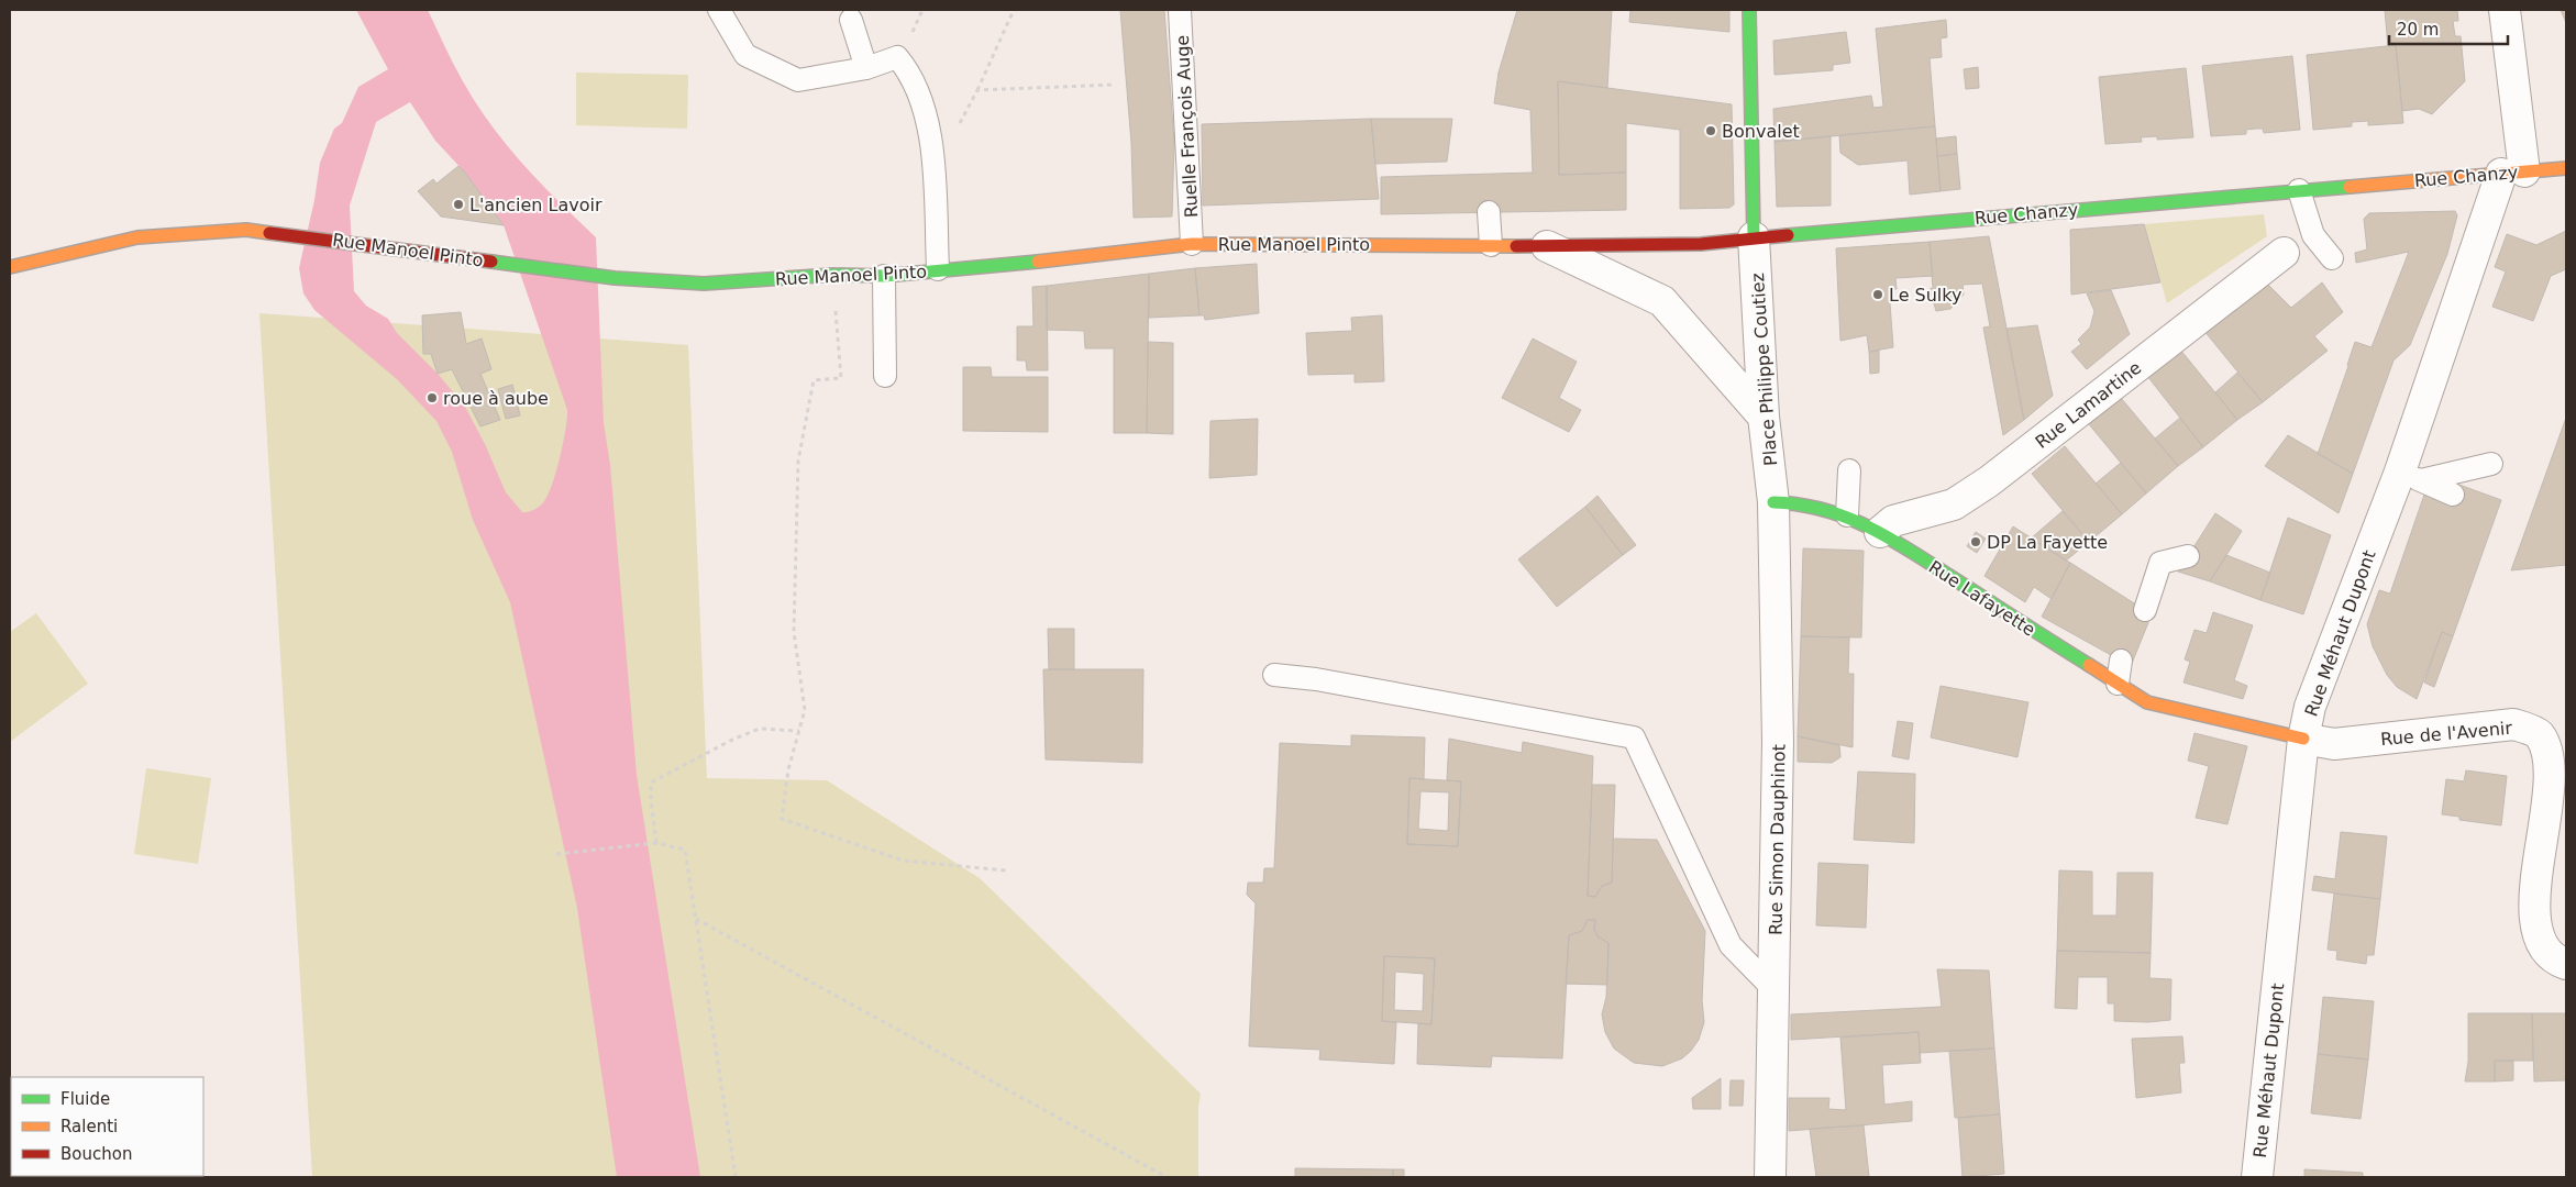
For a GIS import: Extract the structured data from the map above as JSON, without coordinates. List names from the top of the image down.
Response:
{
  "streets": {
    "main road": ["Rue Chanzy", "Rue Manoel Pinto", "Rue Lafayette"],
    "street": [
      "Place Philippe Coutiez",
      "Rue Lamartine",
      "Rue Méhaut Dupont",
      "Rue de l'Avenir",
      "Rue Simon Dauphinot"
    ],
    "lane": ["Ruelle François Auge"]
  },
  "crossings": [
    ["Ruelle François Auge", "Rue Manoel Pinto"],
    ["Rue Chanzy", "Rue Manoel Pinto"],
    ["Rue Chanzy", "Place Philippe Coutiez"],
    ["Rue Chanzy", "Rue Méhaut Dupont"],
    ["Rue Manoel Pinto", "Place Philippe Coutiez"],
    ["Place Philippe Coutiez", "Rue Lafayette"],
    ["Place Philippe Coutiez", "Rue Simon Dauphinot"],
    ["Rue Lamartine", "Rue Lafayette"],
    ["Rue Lafayette", "Rue Méhaut Dupont"],
    ["Rue Lafayette", "Rue de l'Avenir"],
    ["Rue Lafayette", "Rue Simon Dauphinot"],
    ["Rue Méhaut Dupont", "Rue de l'Avenir"]
  ],
  "places": [
    "Bonvalet",
    "L'ancien Lavoir",
    "Le Sulky",
    "roue à aube",
    "DP La Fayette"
  ],
  "legend": ["Fluide", "Ralenti", "Bouchon"],
  "scale_bar": "20 m"
}
